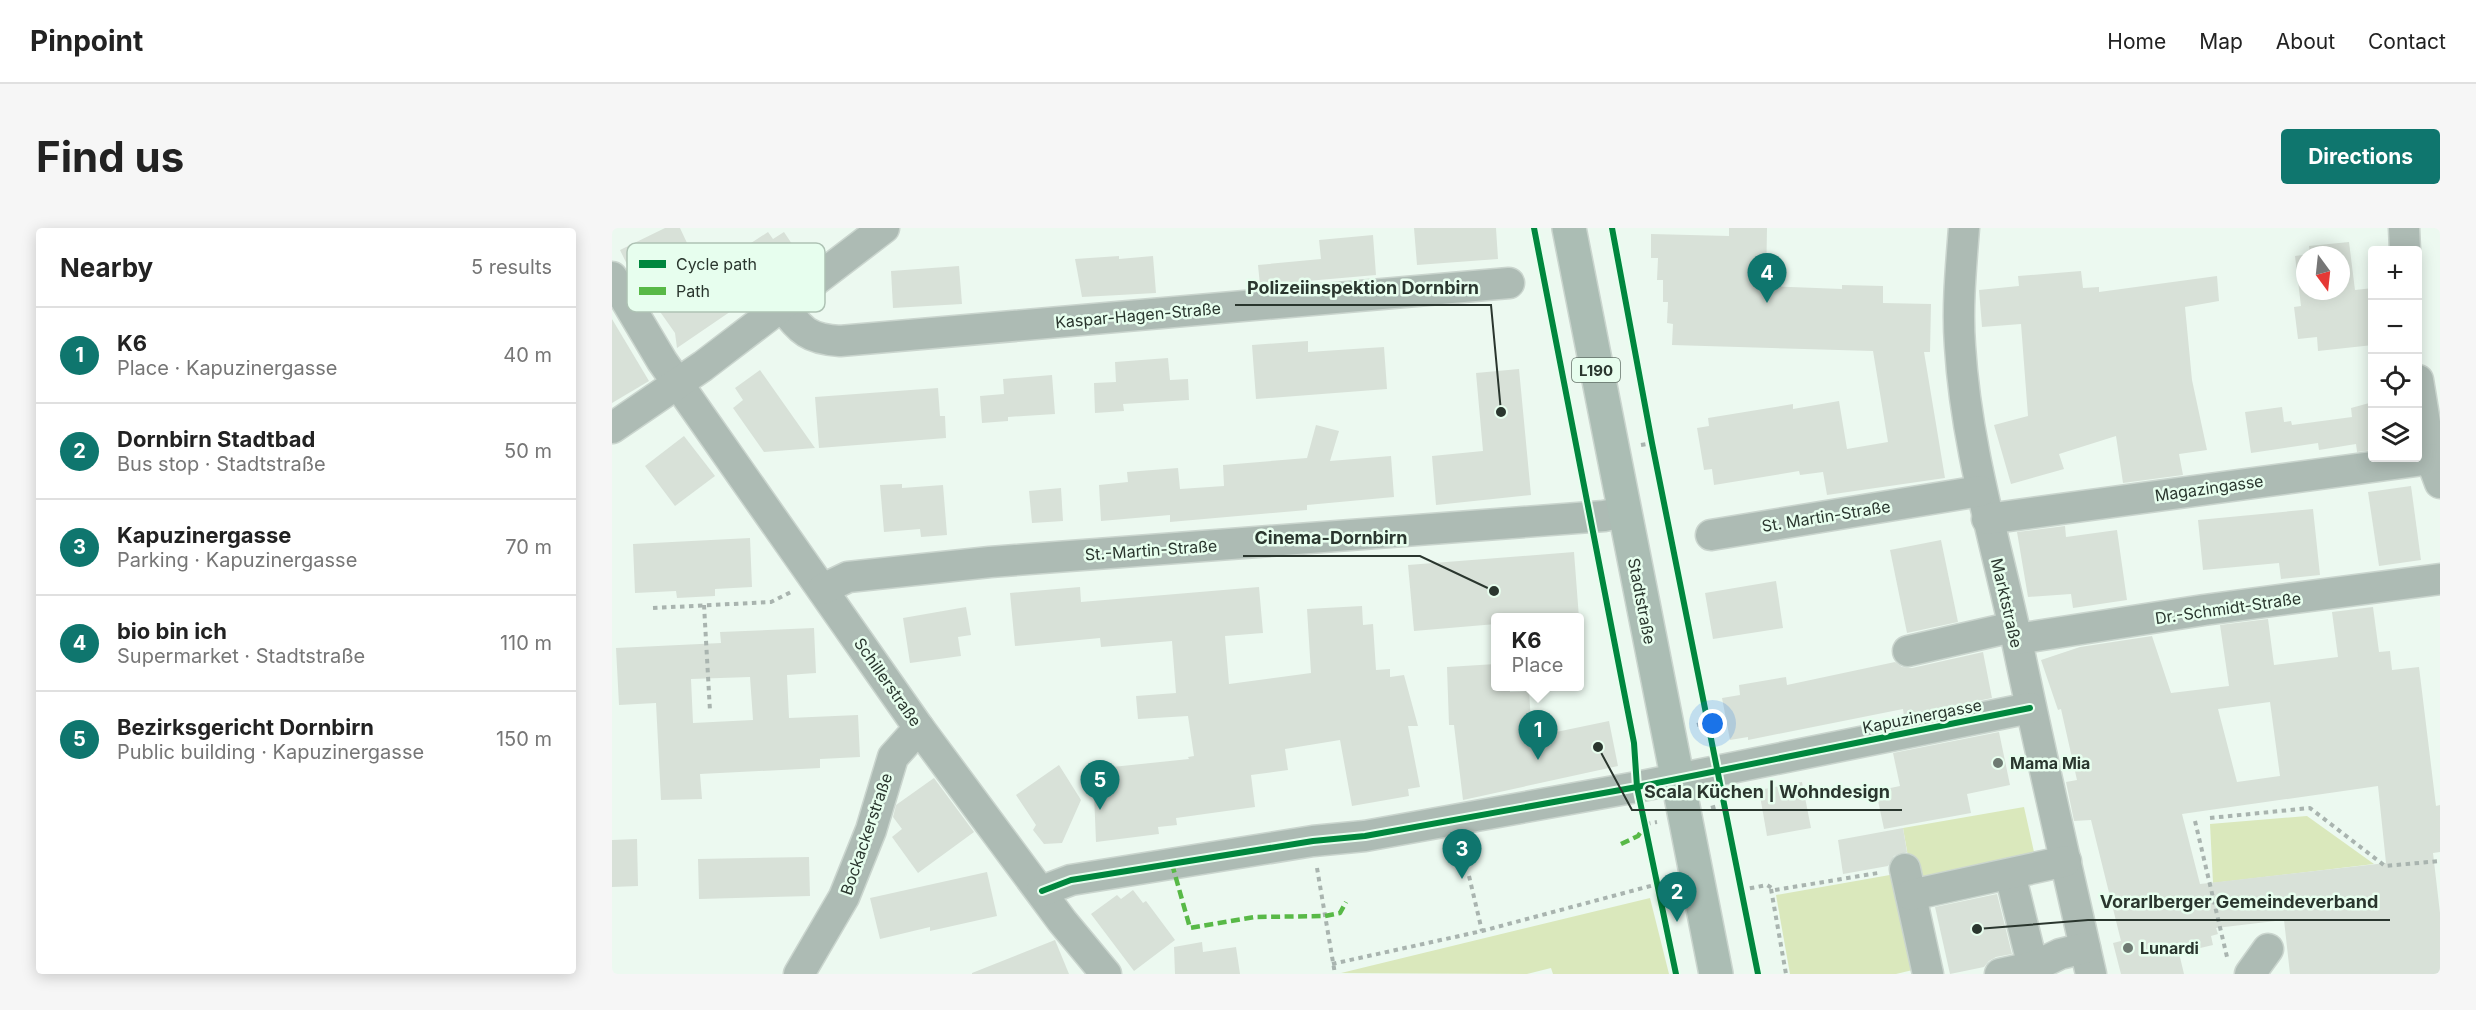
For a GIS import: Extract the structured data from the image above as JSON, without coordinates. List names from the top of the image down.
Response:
{
  "streets": {
    "main road": ["L190", "Stadtstraße"],
    "street": [
      "Kaspar-Hagen-Straße",
      "Magazingasse",
      "St. Martin-Straße",
      "St.-Martin-Straße",
      "Marktstraße",
      "Dr.-Schmidt-Straße",
      "Schillerstraße",
      "Kapuzinergasse",
      "Bockackerstraße"
    ]
  },
  "crossings": [
    ["Magazingasse", "St. Martin-Straße"],
    ["Magazingasse", "Marktstraße"],
    ["St. Martin-Straße", "Marktstraße"],
    ["St.-Martin-Straße", "Stadtstraße"],
    ["St.-Martin-Straße", "Schillerstraße"],
    ["Stadtstraße", "Kapuzinergasse"],
    ["Marktstraße", "Dr.-Schmidt-Straße"],
    ["Marktstraße", "Kapuzinergasse"],
    ["Schillerstraße", "Kapuzinergasse"],
    ["Schillerstraße", "Bockackerstraße"]
  ],
  "places": [
    "Polizeiinspektion Dornbirn",
    "Cinema-Dornbirn",
    "Scala Küchen | Wohndesign",
    "Mama Mia",
    "Vorarlberger Gemeindeverband",
    "Lunardi"
  ],
  "legend": ["Cycle path", "Path"],
  "north": "bottom",
  "page": {
    "header": "Pinpoint",
    "nav": [
      "Home",
      "Map",
      "About",
      "Contact"
    ],
    "buttons": "Directions",
    "title": "Find us",
    "heading": ["Nearby", "5 results"],
    "map_buttons": ["+", "−"],
    "pins": [
      "4",
      "1",
      "5",
      "3",
      "2"
    ],
    "list": [
      {
        "mark": "1",
        "name": "K6",
        "note": "Place · Kapuzinergasse",
        "value": "40 m"
      },
      {
        "mark": "2",
        "name": "Dornbirn Stadtbad",
        "note": "Bus stop · Stadtstraße",
        "value": "50 m"
      },
      {
        "mark": "3",
        "name": "Kapuzinergasse",
        "note": "Parking · Kapuzinergasse",
        "value": "70 m"
      },
      {
        "mark": "4",
        "name": "bio bin ich",
        "note": "Supermarket · Stadtstraße",
        "value": "110 m"
      },
      {
        "mark": "5",
        "name": "Bezirksgericht Dornbirn",
        "note": "Public building · Kapuzinergasse",
        "value": "150 m"
      }
    ],
    "popup": ["K6", "Place"]
  }
}
